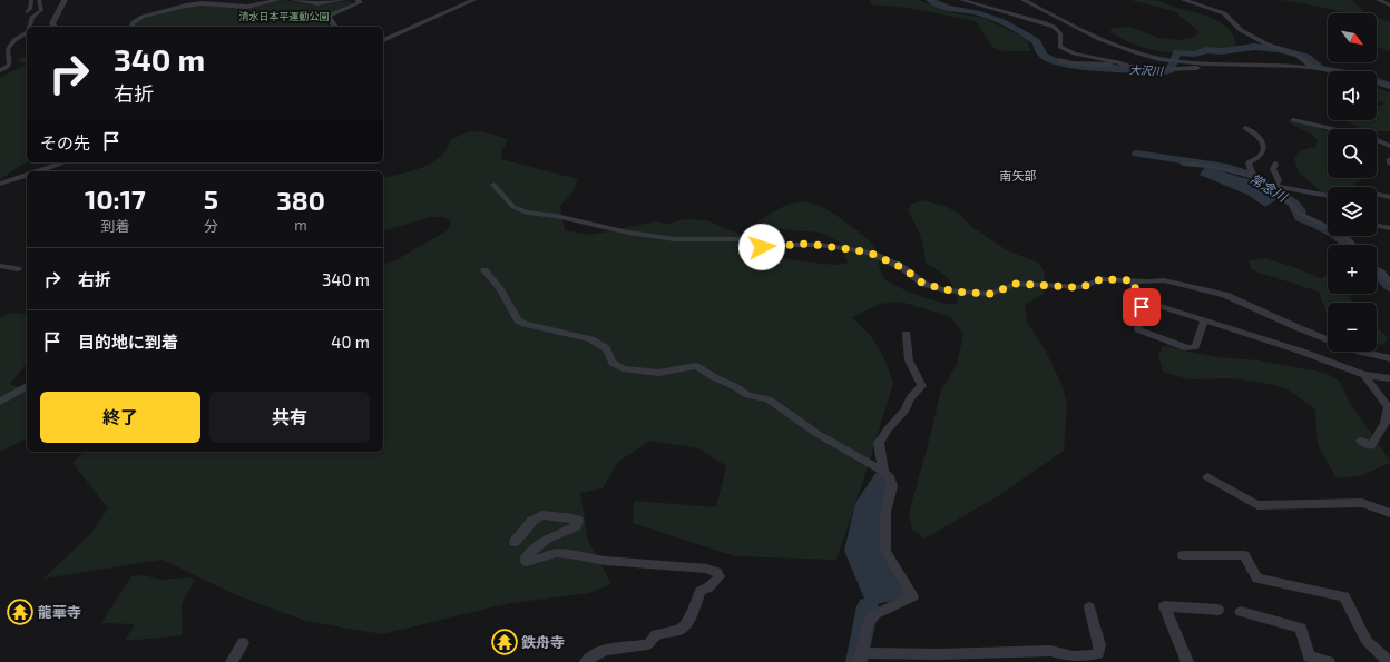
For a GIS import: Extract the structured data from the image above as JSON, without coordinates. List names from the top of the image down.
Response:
{
  "districts": ["南矢部"],
  "water": ["大沢川", "常念川"],
  "parks": ["清水日本平運動公園"],
  "places": {
    "temple": ["龍華寺", "鉄舟寺"]
  },
  "north": "bottom right",
  "page": {
    "map_buttons": ["+", "−"],
    "turn": ["340 m", "右折"],
    "then": "その先",
    "eta": [
      "10:17",
      "到着",
      "5",
      "分",
      "380",
      "m"
    ],
    "list": [
      {
        "name": "右折",
        "value": "340 m"
      },
      {
        "name": "目的地に到着",
        "value": "40 m"
      }
    ],
    "buttons": ["終了", "共有"]
  }
}
